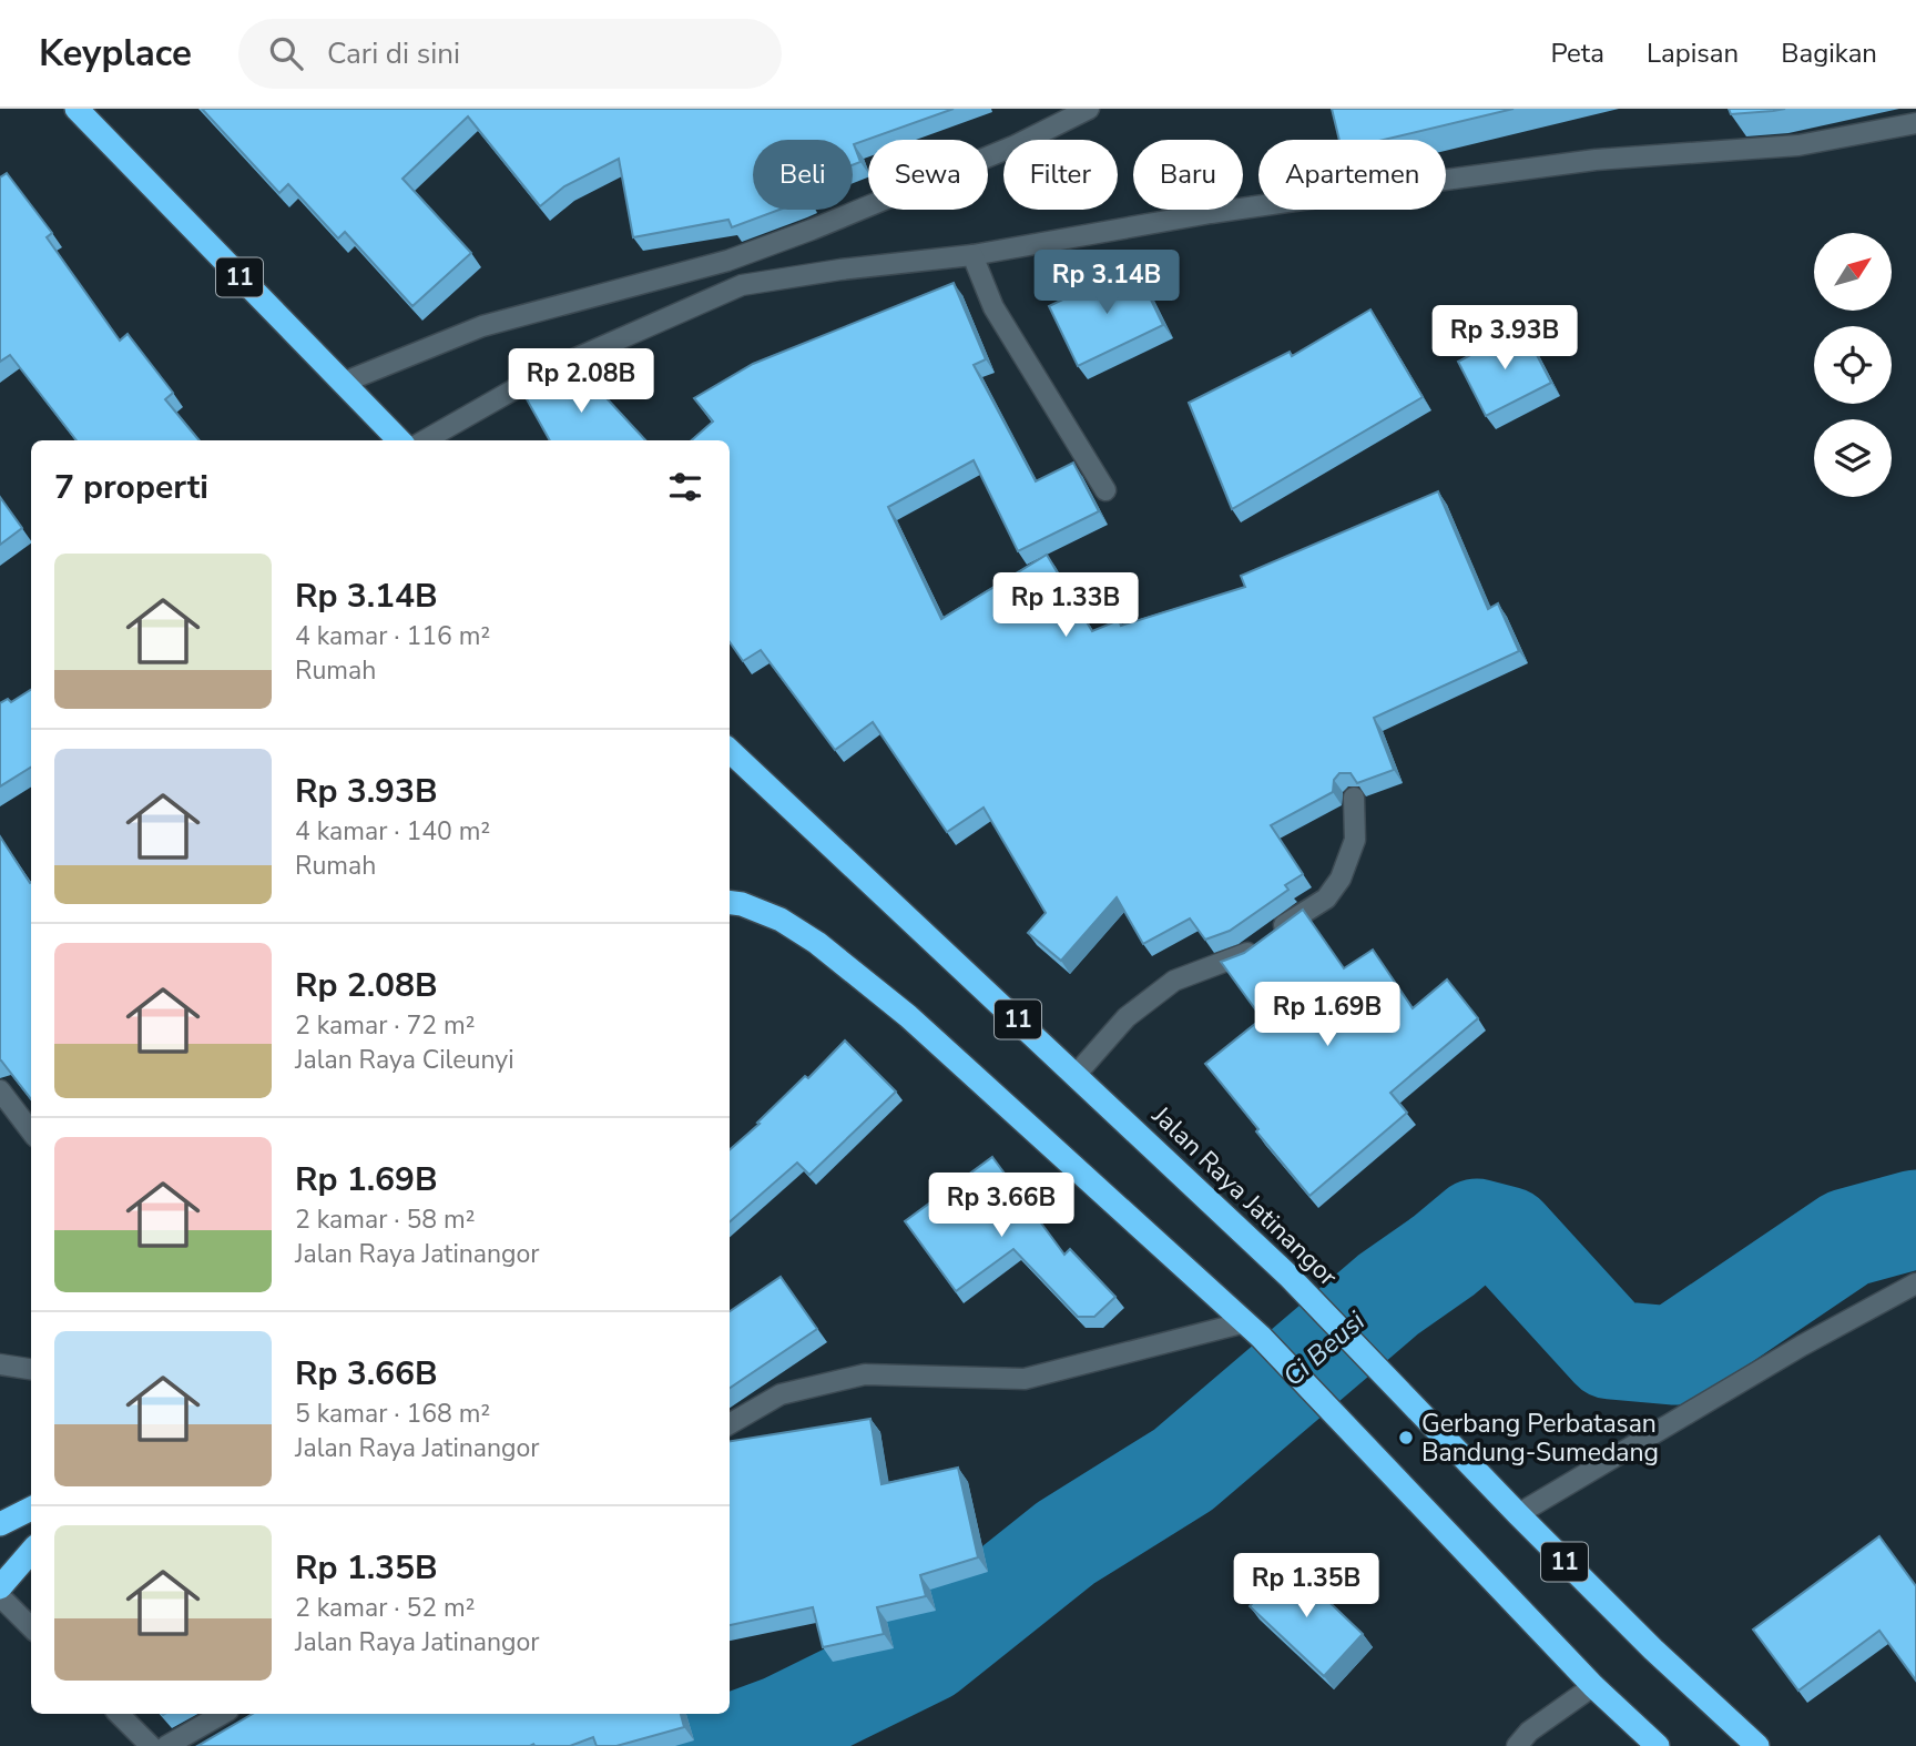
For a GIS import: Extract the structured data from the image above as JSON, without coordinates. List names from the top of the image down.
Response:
{
  "streets": {
    "highway": ["11", "Jalan Raya Jatinangor"]
  },
  "water": ["Ci Beusi"],
  "places": ["Gerbang Perbatasan Bandung-Sumedang"],
  "north": "top right",
  "page": {
    "header": "Keyplace",
    "search": "Cari di sini",
    "nav": ["Peta", "Lapisan", "Bagikan"],
    "chip": [
      "Beli",
      "Sewa",
      "Filter",
      "Baru",
      "Apartemen"
    ],
    "price": [
      "Rp 3.14B",
      "Rp 3.93B",
      "Rp 2.08B",
      "Rp 1.33B",
      "Rp 1.69B",
      "Rp 3.66B",
      "Rp 1.35B"
    ],
    "heading": "7 properti",
    "list": [
      {
        "name": "Rp 3.14B",
        "note": "4 kamar · 116 m² · Rumah"
      },
      {
        "name": "Rp 3.93B",
        "note": "4 kamar · 140 m² · Rumah"
      },
      {
        "name": "Rp 2.08B",
        "note": "2 kamar · 72 m² · Jalan Raya Cileunyi"
      },
      {
        "name": "Rp 1.69B",
        "note": "2 kamar · 58 m² · Jalan Raya Jatinangor"
      },
      {
        "name": "Rp 3.66B",
        "note": "5 kamar · 168 m² · Jalan Raya Jatinangor"
      },
      {
        "name": "Rp 1.35B",
        "note": "2 kamar · 52 m² · Jalan Raya Jatinangor"
      }
    ]
  }
}
